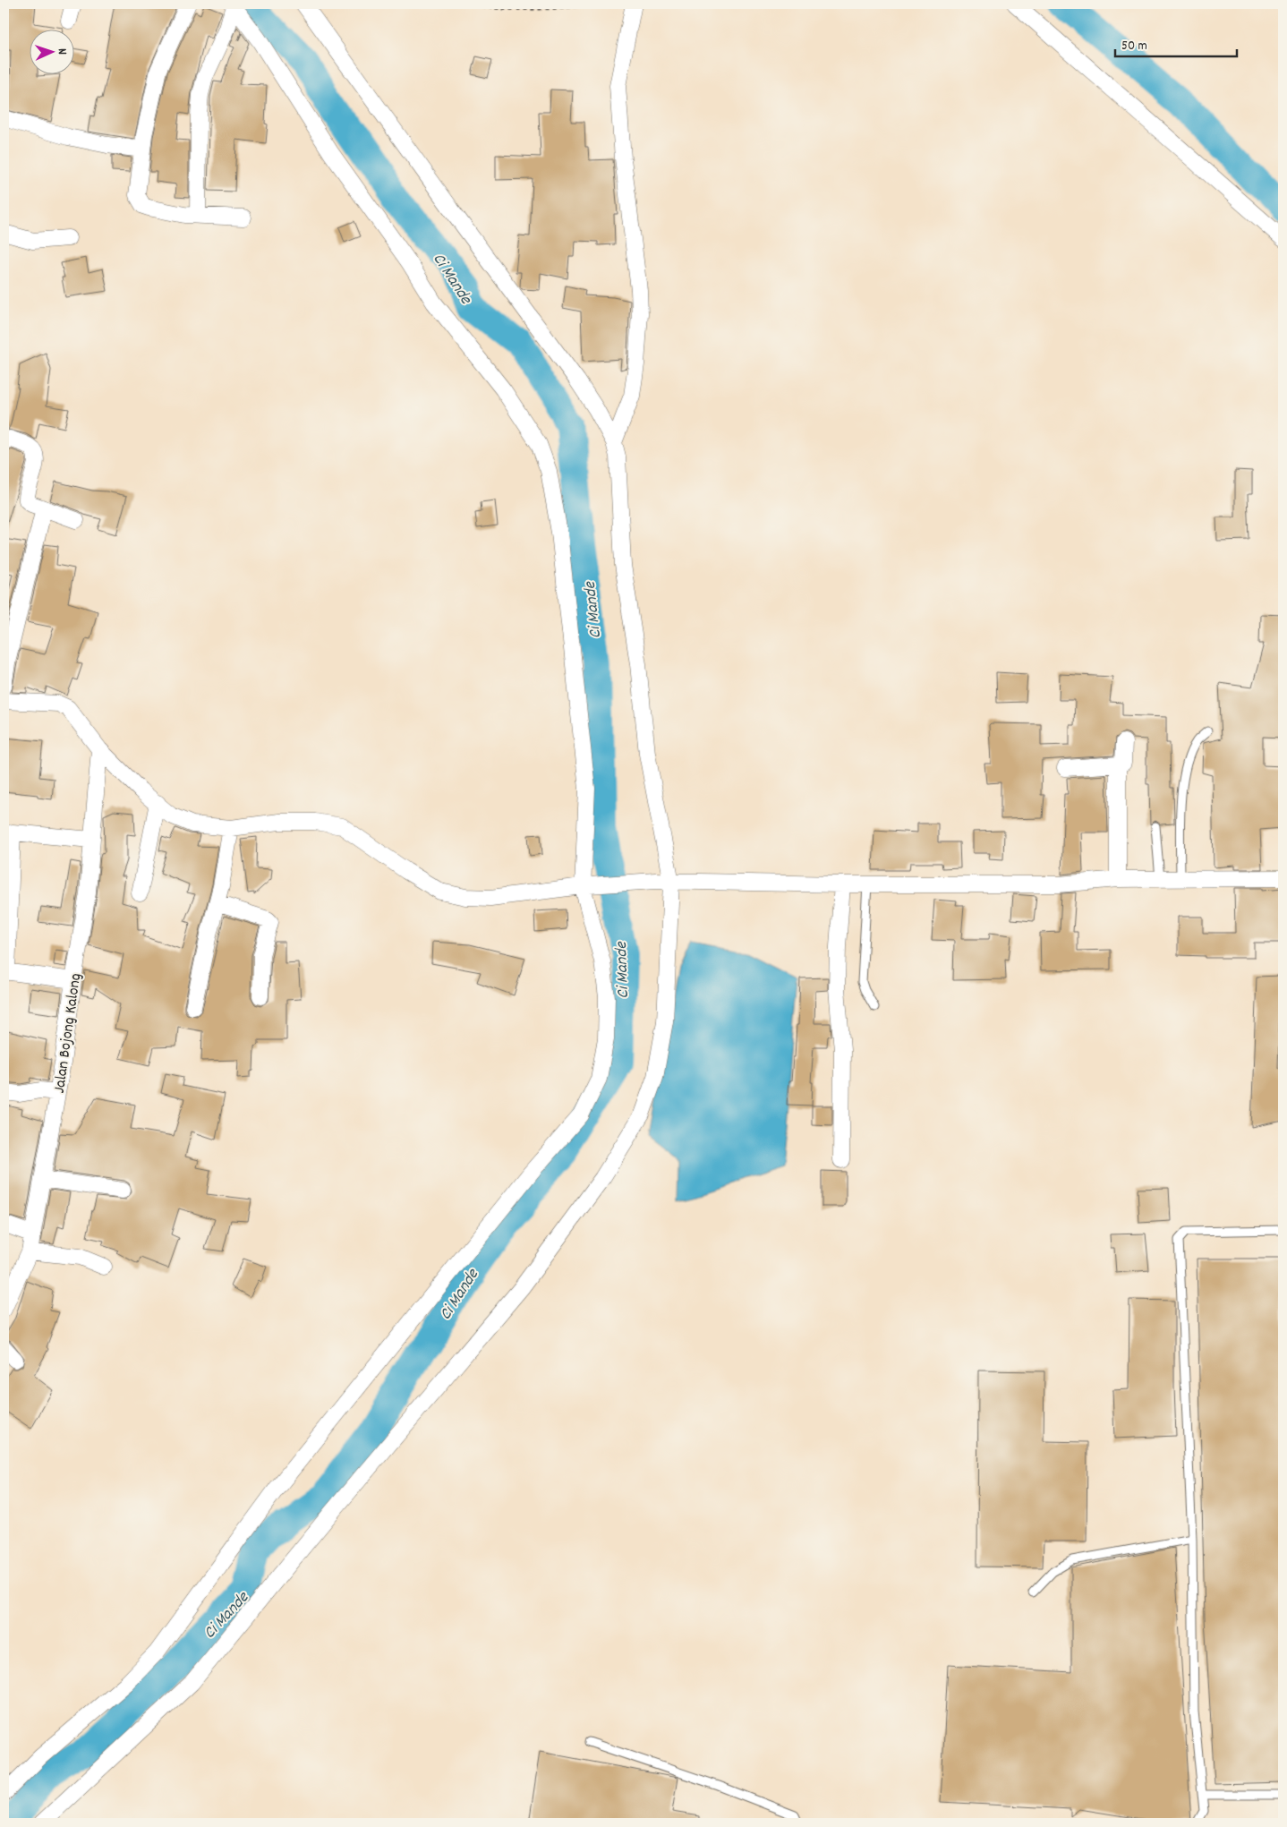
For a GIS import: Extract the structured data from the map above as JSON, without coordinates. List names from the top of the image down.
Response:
{
  "streets": {
    "street": ["Jalan Bojong Kalong"]
  },
  "water": ["Ci Mande"],
  "scale_bar": "50 m",
  "north": "right"
}
